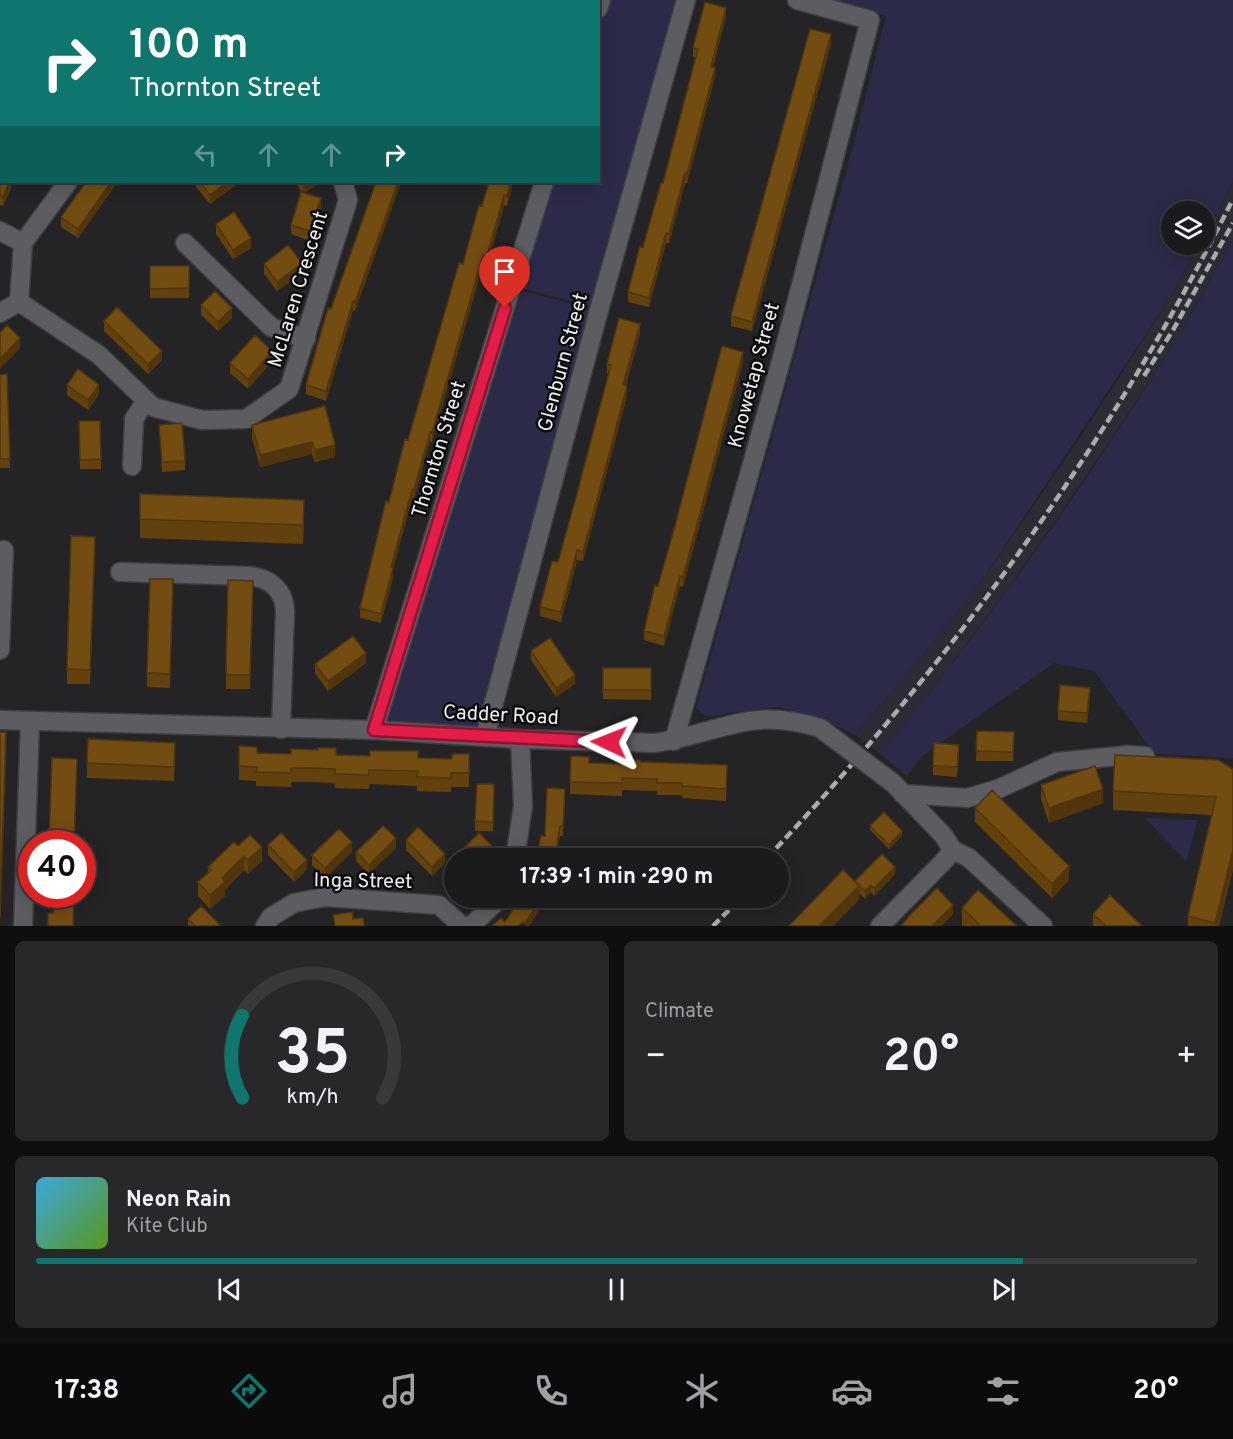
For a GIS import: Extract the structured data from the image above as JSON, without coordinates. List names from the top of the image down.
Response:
{
  "streets": {
    "street": [
      "McLaren Crescent",
      "Glenburn Street",
      "Knowetap Street",
      "Thornton Street",
      "Cadder Road",
      "Inga Street"
    ]
  },
  "crossings": [
    ["Glenburn Street", "Cadder Road"],
    ["Knowetap Street", "Cadder Road"],
    ["Thornton Street", "Cadder Road"]
  ],
  "page": {
    "turn": ["100 m", "Thornton Street"],
    "limit": "40",
    "trip": "17:39 · 1 min · 290 m",
    "tile": "Climate",
    "heat": ["−", "20°", "+"],
    "song": ["Neon Rain", "Kite Club"],
    "tabs": ["17:38", "20°"],
    "gauge": ["35", "km/h"]
  }
}
